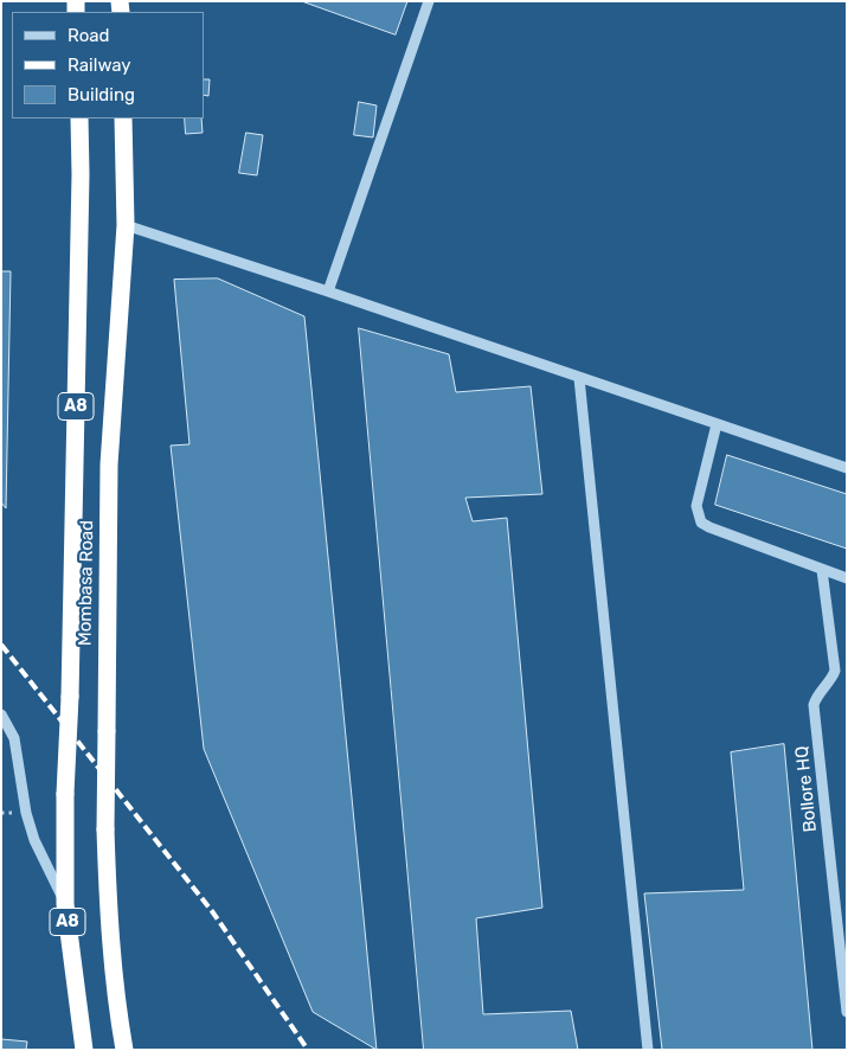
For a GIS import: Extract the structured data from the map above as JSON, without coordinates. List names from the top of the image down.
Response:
{
  "streets": {
    "highway": ["A8", "Mombasa Road"],
    "street": ["Bollore HQ"]
  },
  "legend": ["Road", "Railway", "Building"]
}
